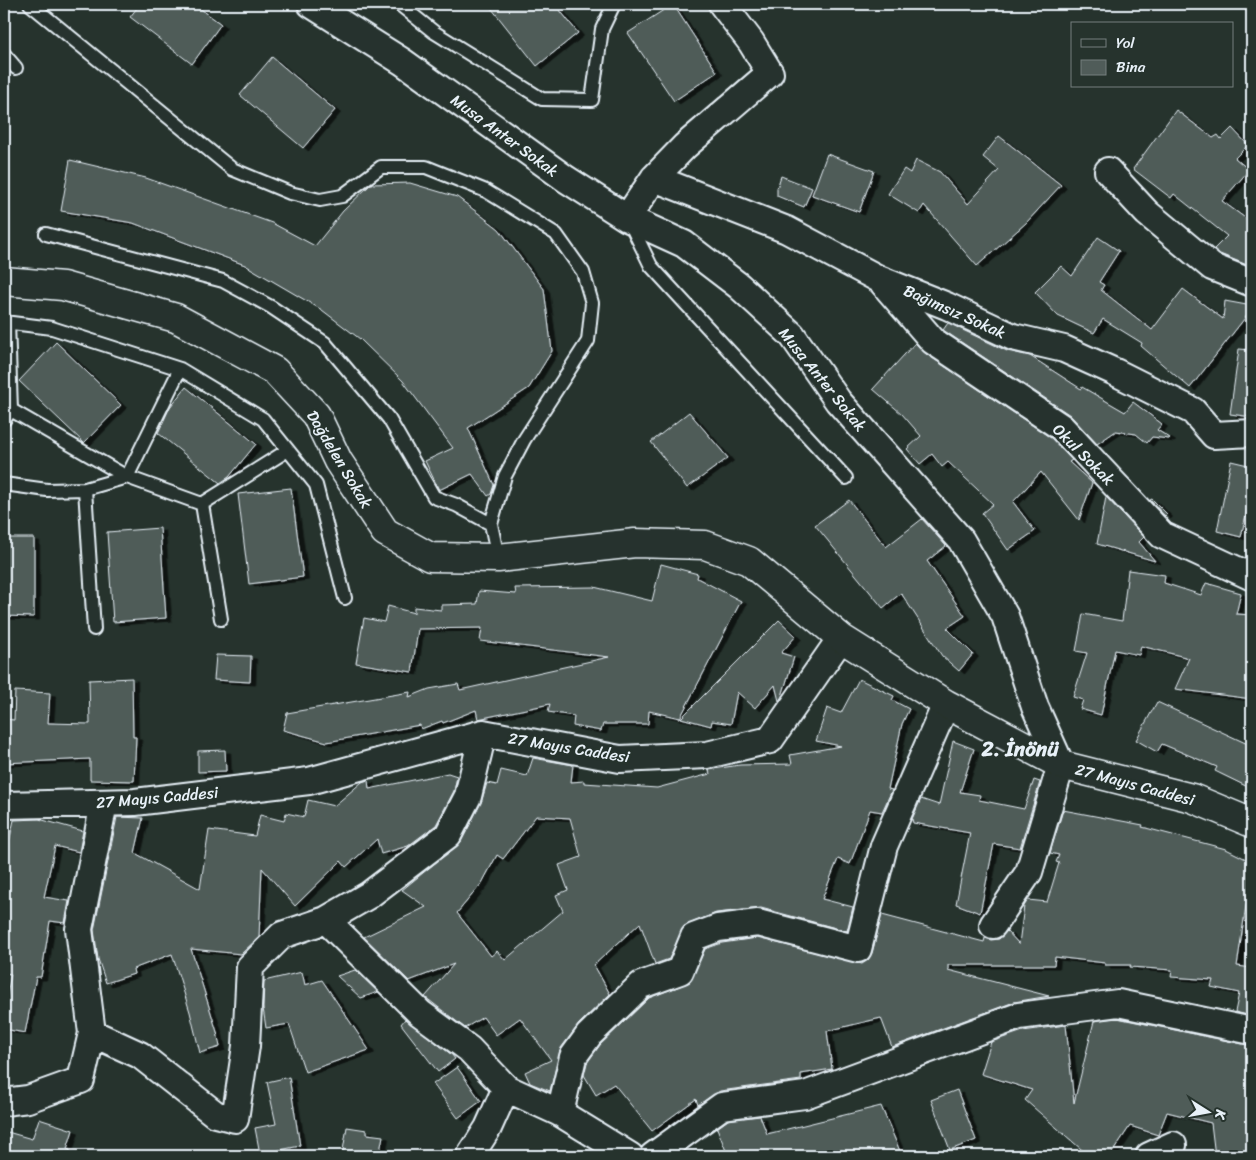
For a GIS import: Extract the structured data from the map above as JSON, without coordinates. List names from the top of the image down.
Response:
{
  "streets": {
    "street": [
      "Musa Anter Sokak",
      "Bağımsız Sokak",
      "Okul Sokak",
      "Dağdelen Sokak",
      "27 Mayıs Caddesi"
    ]
  },
  "crossings": [
    ["Musa Anter Sokak", "27 Mayıs Caddesi"],
    ["Bağımsız Sokak", "Okul Sokak"],
    ["Dağdelen Sokak", "27 Mayıs Caddesi"]
  ],
  "districts": ["2. İnönü"],
  "legend": ["Yol", "Bina"],
  "north": "right"
}
